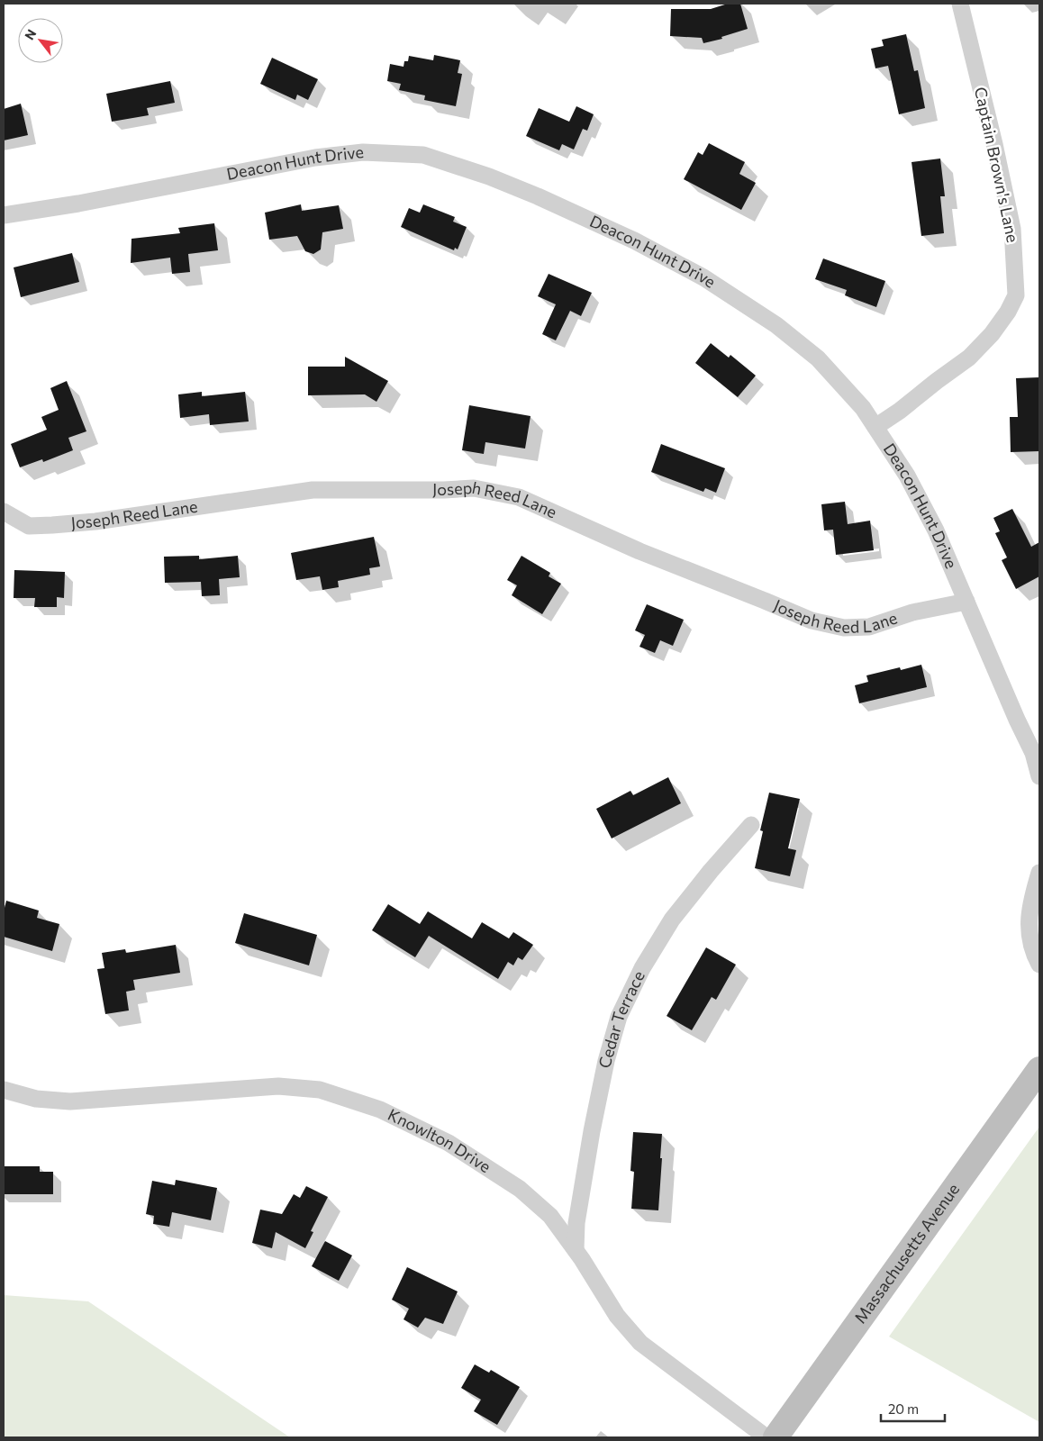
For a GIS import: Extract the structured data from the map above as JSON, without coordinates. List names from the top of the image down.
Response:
{
  "streets": {
    "main road": ["Massachusetts Avenue"],
    "street": [
      "Deacon Hunt Drive",
      "Captain Brown's Lane",
      "Joseph Reed Lane",
      "Cedar Terrace",
      "Knowlton Drive"
    ]
  },
  "crossings": [
    ["Deacon Hunt Drive", "Captain Brown's Lane"],
    ["Deacon Hunt Drive", "Joseph Reed Lane"],
    ["Cedar Terrace", "Knowlton Drive"]
  ],
  "scale_bar": "20 m",
  "north": "top left"
}
